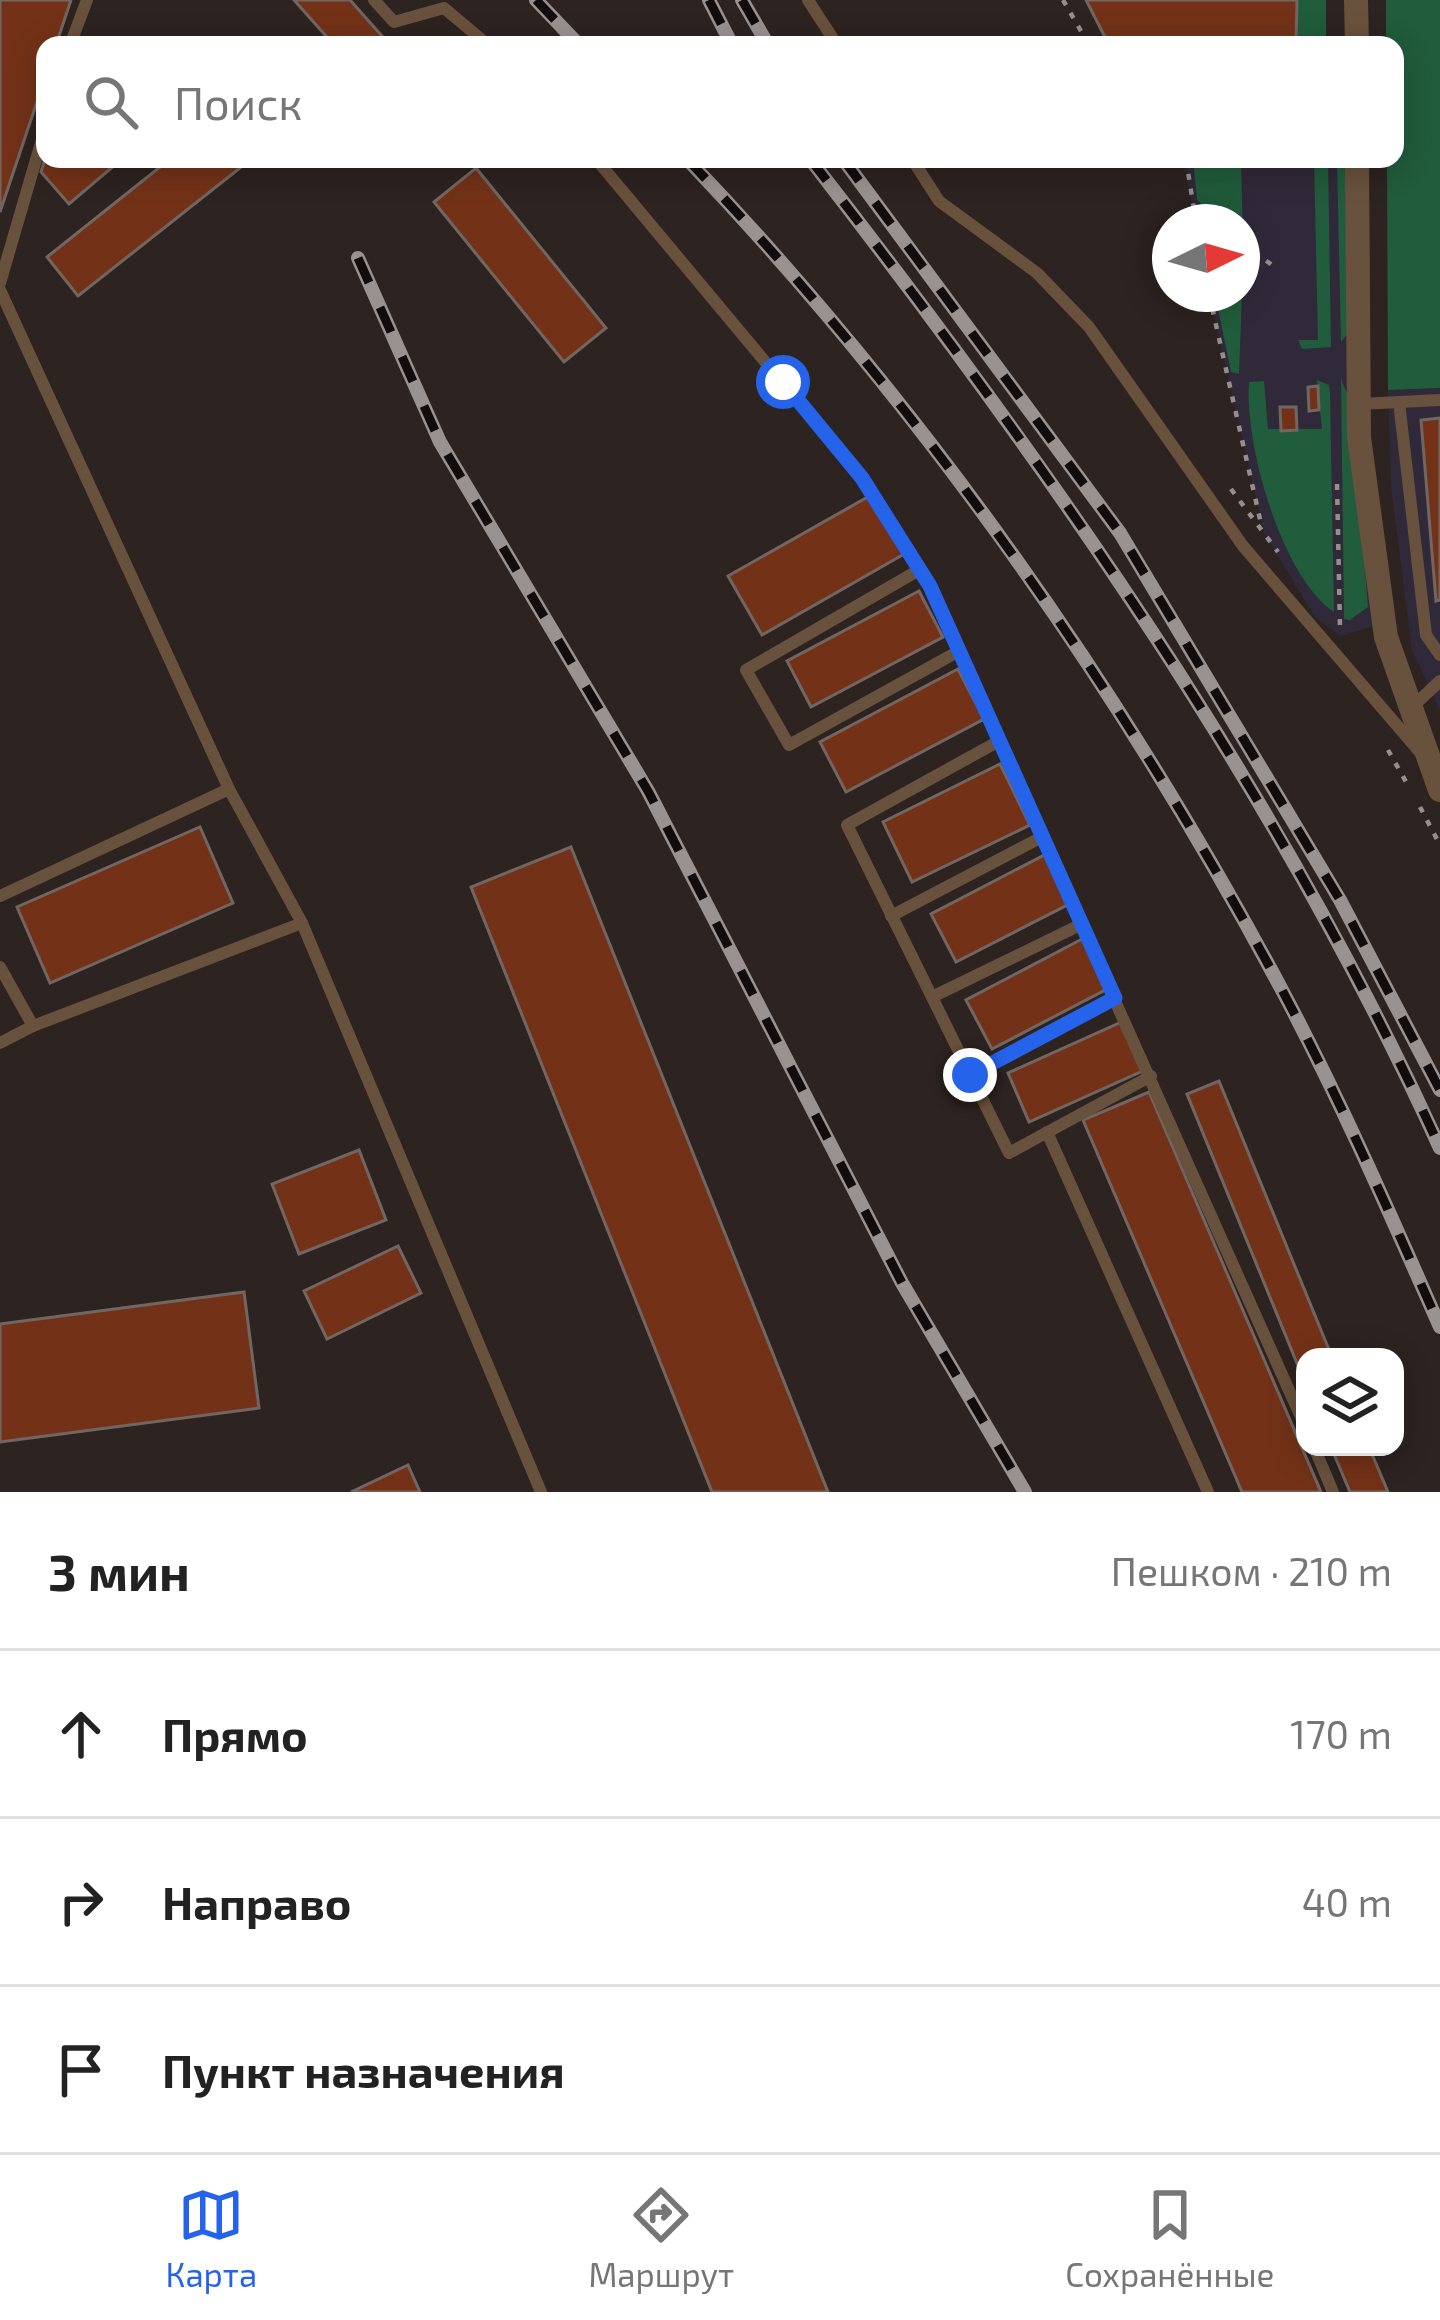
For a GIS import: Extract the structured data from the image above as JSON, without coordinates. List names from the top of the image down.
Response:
{
  "north": "right",
  "page": {
    "search": "Поиск",
    "heading": ["3 мин", "Пешком · 210 m"],
    "list": [
      ["Прямо", "170 m"],
      ["Направо", "40 m"],
      "Пункт назначения"
    ],
    "nav": ["Карта", "Маршрут", "Сохранённые"]
  }
}
